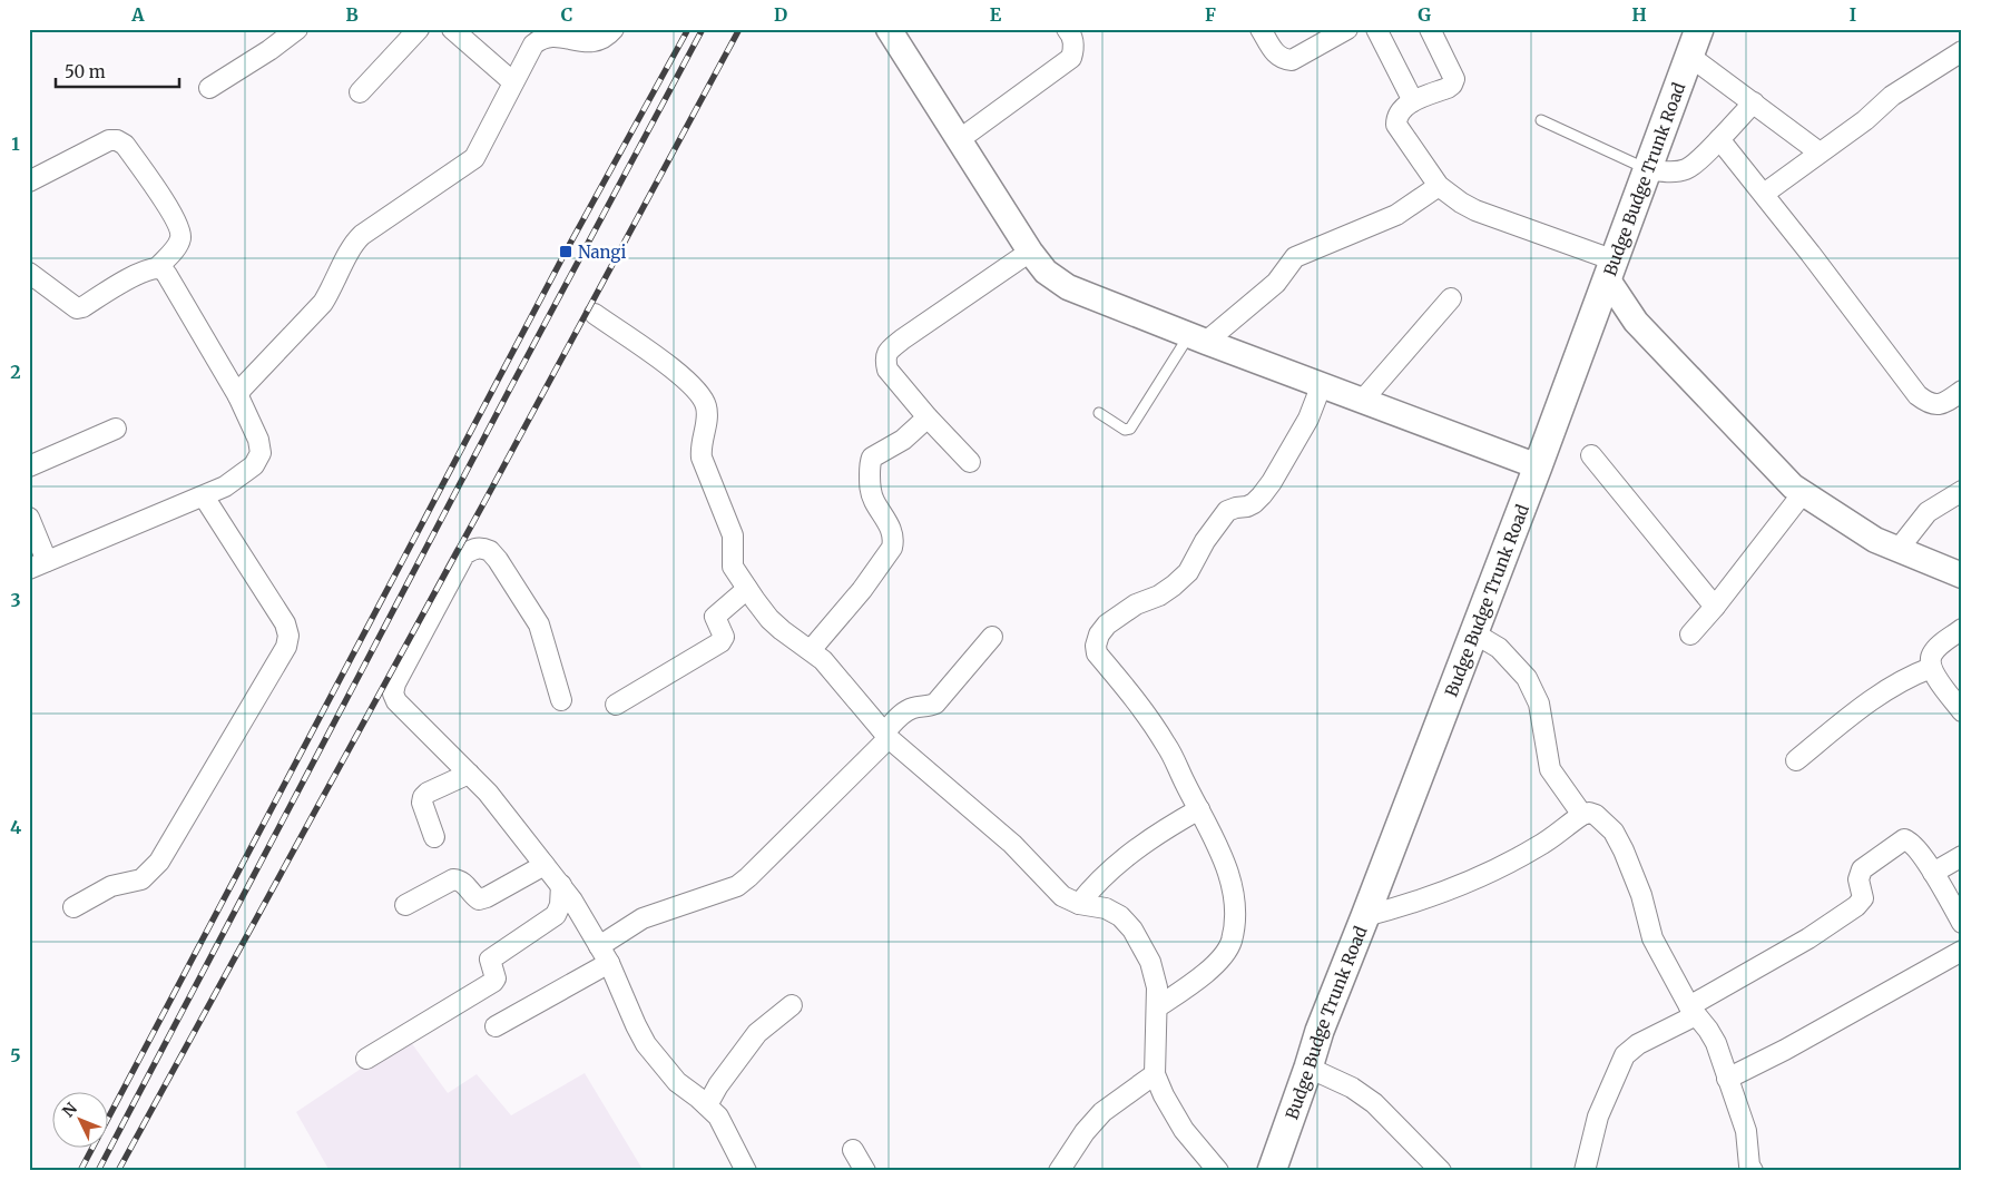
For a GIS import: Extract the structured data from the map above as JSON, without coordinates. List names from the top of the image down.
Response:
{
  "streets": {
    "main road": ["Budge Budge Trunk Road"]
  },
  "places": {
    "transit": ["Nangi"]
  },
  "scale_bar": "50 m",
  "north": "top left",
  "grid": {
    "columns": [
      "A",
      "B",
      "C",
      "D",
      "E",
      "F",
      "G",
      "H",
      "I"
    ],
    "rows": [
      "1",
      "2",
      "3",
      "4",
      "5"
    ]
  }
}
